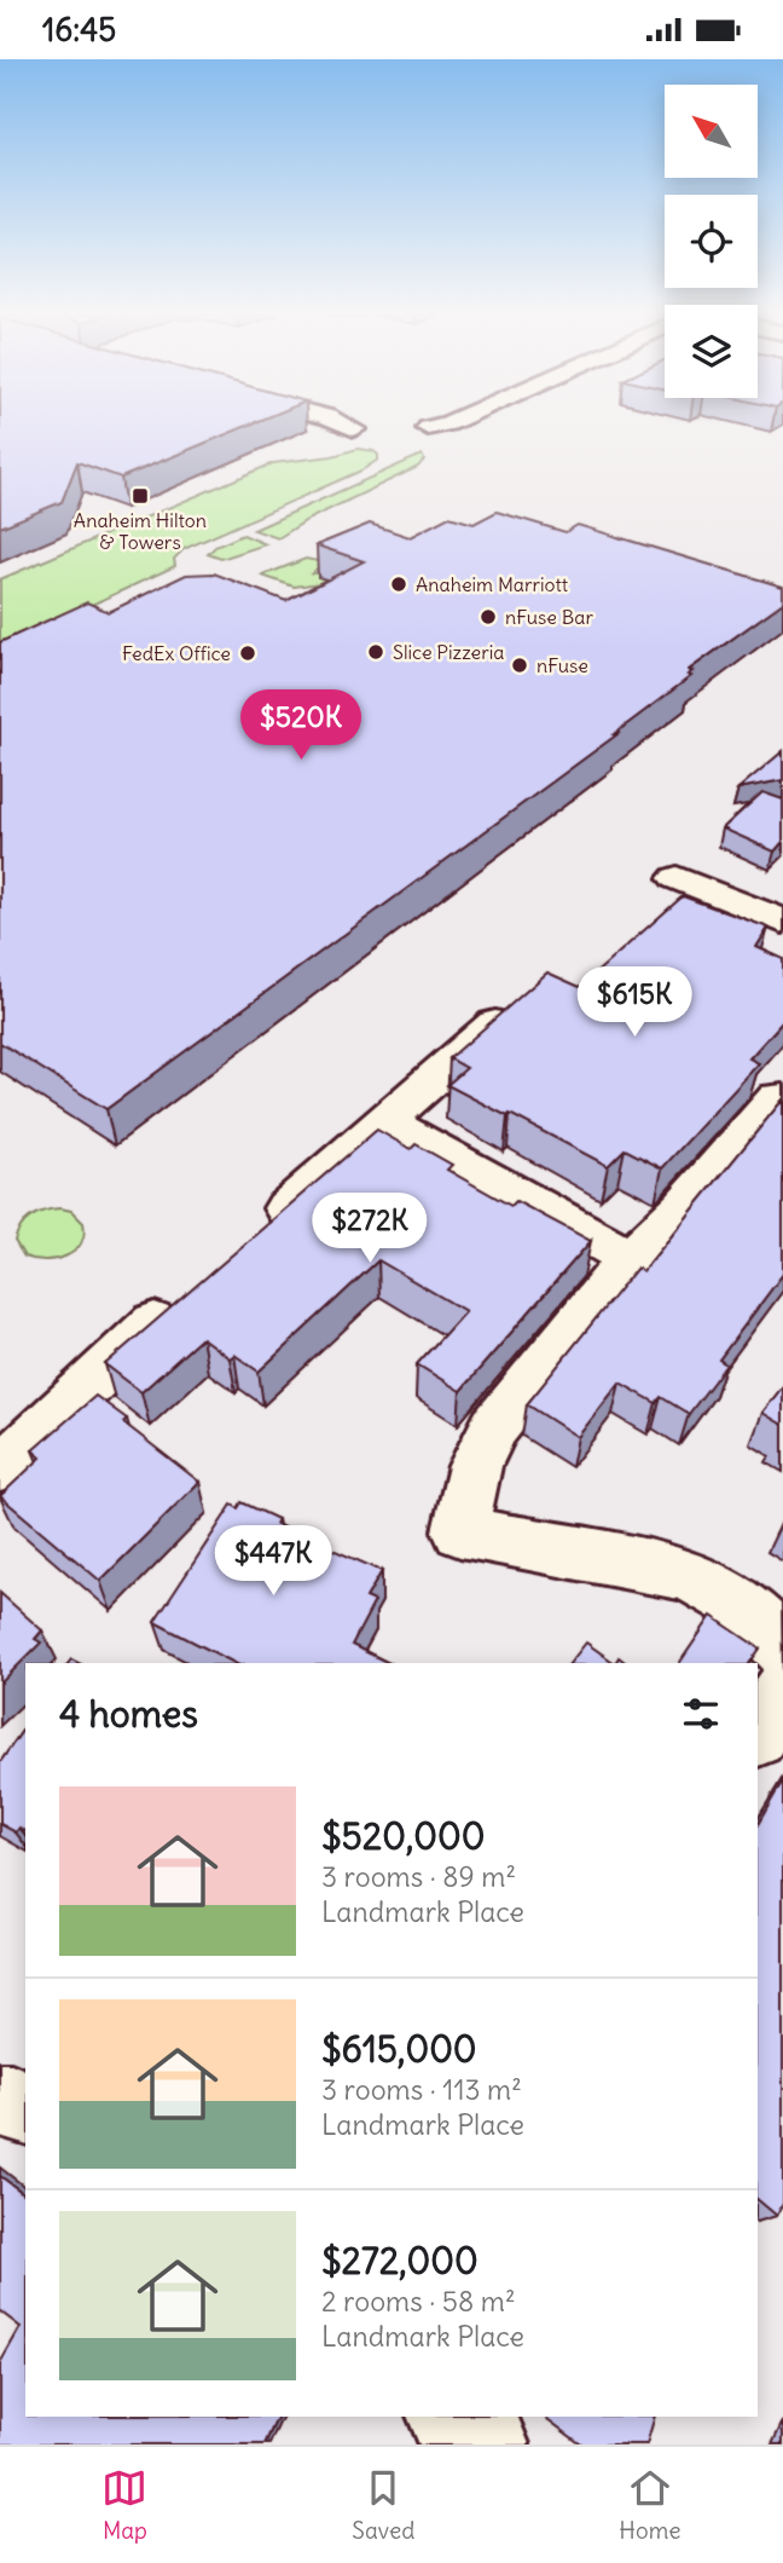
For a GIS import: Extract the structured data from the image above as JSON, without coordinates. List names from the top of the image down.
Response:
{
  "places": {
    "transit": ["Anaheim Hilton & Towers"],
    "other": [
      "Anaheim Marriott",
      "nFuse Bar",
      "Slice Pizzeria",
      "FedEx Office",
      "nFuse"
    ]
  },
  "north": "top left",
  "page": {
    "status": "16:45",
    "price": [
      "$520K",
      "$615K",
      "$272K",
      "$447K"
    ],
    "heading": "4 homes",
    "list": [
      {
        "name": "$520,000",
        "note": "3 rooms · 89 m² · Landmark Place"
      },
      {
        "name": "$615,000",
        "note": "3 rooms · 113 m² · Landmark Place"
      },
      {
        "name": "$272,000",
        "note": "2 rooms · 58 m² · Landmark Place"
      }
    ],
    "tabs": ["Map", "Saved", "Home"]
  }
}
